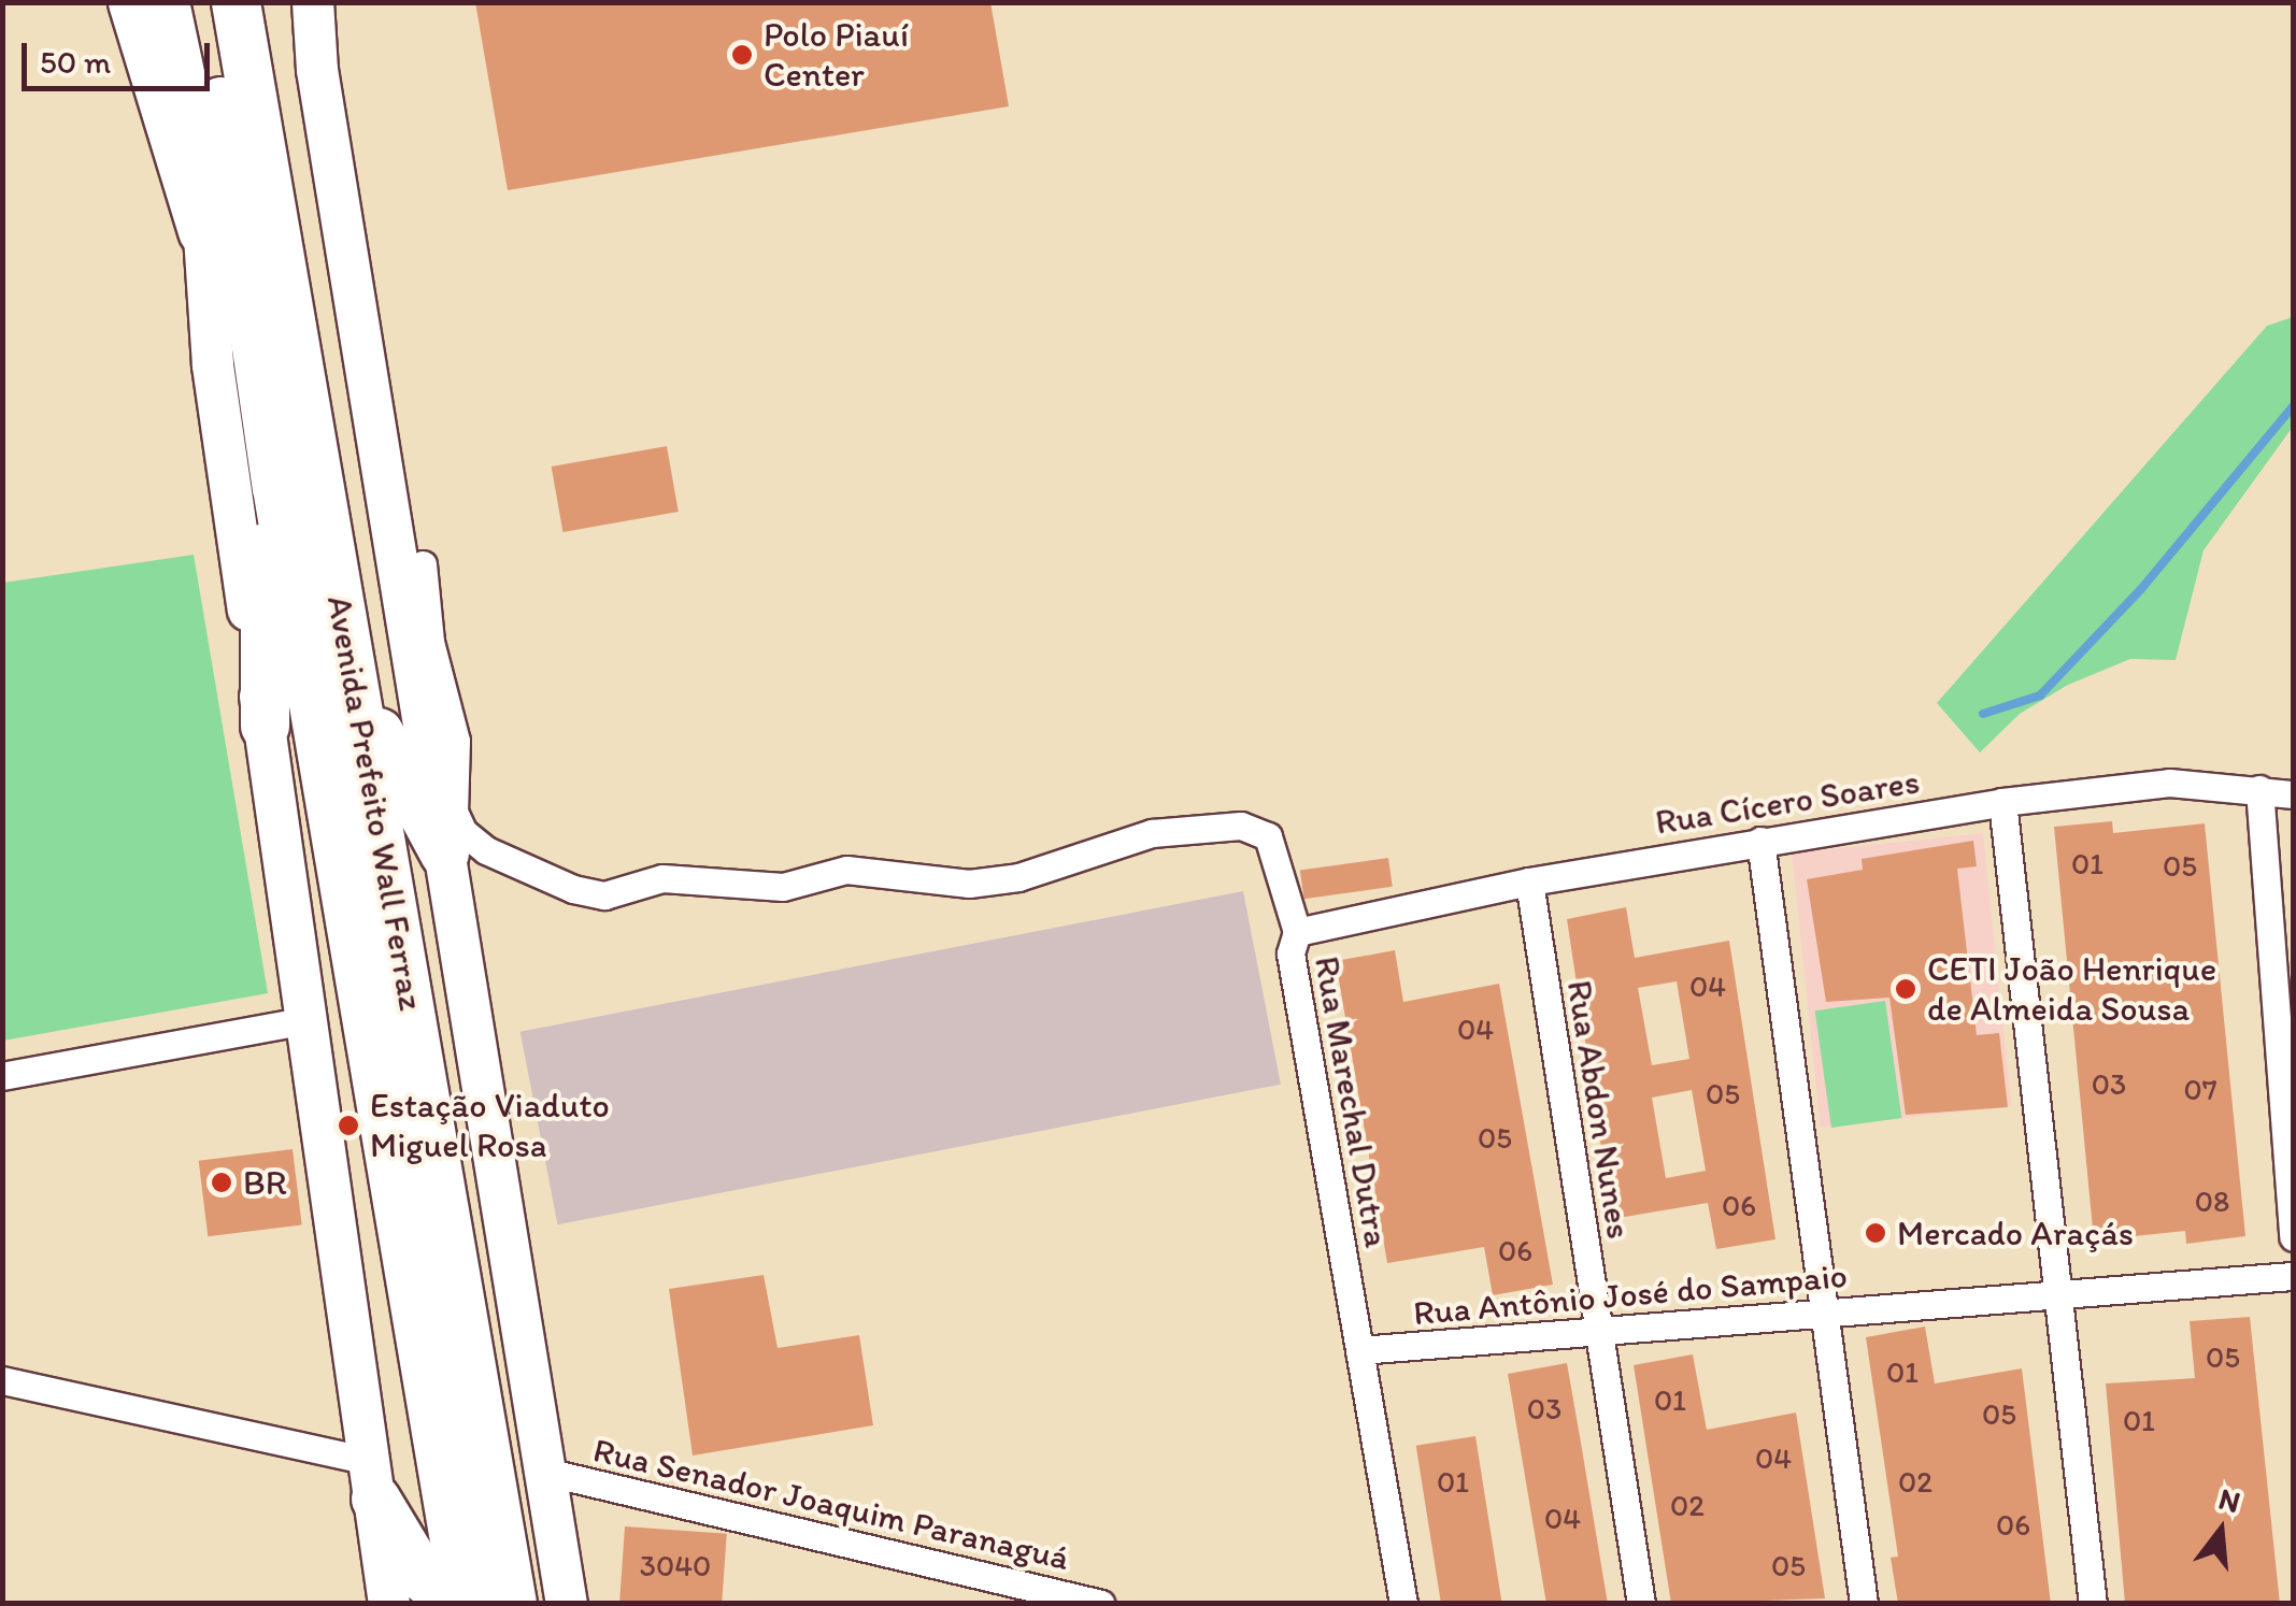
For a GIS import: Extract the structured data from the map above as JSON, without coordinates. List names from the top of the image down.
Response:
{
  "streets": {
    "highway": ["Avenida Prefeito Wall Ferraz"],
    "street": [
      "Rua Cícero Soares",
      "Rua Marechal Dutra",
      "Rua Abdon Nunes",
      "Rua Antônio José do Sampaio",
      "Rua Senador Joaquim Paranaguá"
    ]
  },
  "crossings": [
    ["Rua Cícero Soares", "Rua Marechal Dutra"],
    ["Rua Cícero Soares", "Rua Abdon Nunes"],
    ["Avenida Prefeito Wall Ferraz", "Rua Marechal Dutra"],
    ["Avenida Prefeito Wall Ferraz", "Rua Senador Joaquim Paranaguá"],
    ["Rua Marechal Dutra", "Rua Antônio José do Sampaio"],
    ["Rua Abdon Nunes", "Rua Antônio José do Sampaio"]
  ],
  "places": [
    "Polo Piauí Center",
    "CETI João Henrique de Almeida Sousa",
    "Estação Viaduto Miguel Rosa",
    "BR",
    "Mercado Araçás"
  ],
  "house_numbers": [
    "01",
    "05",
    "04",
    "04",
    "03",
    "07",
    "05",
    "05",
    "08",
    "06",
    "06",
    "05",
    "01",
    "01",
    "03",
    "05",
    "01",
    "04",
    "01",
    "02",
    "02",
    "04",
    "06",
    "3040",
    "05"
  ],
  "scale_bar": "50 m",
  "north": "top"
}
